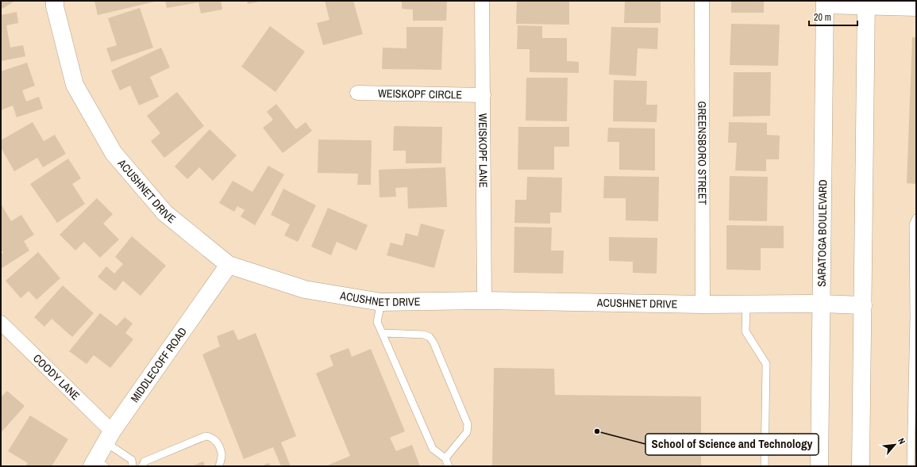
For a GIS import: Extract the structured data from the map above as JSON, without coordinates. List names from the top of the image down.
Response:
{
  "streets": {
    "street": [
      "WEISKOPF CIRCLE",
      "WEISKOPF LANE",
      "GREENSBORO STREET",
      "ACUSHNET DRIVE",
      "SARATOGA BOULEVARD",
      "MIDDLECOFF ROAD",
      "COODY LANE"
    ]
  },
  "crossings": [
    ["WEISKOPF CIRCLE", "WEISKOPF LANE"],
    ["WEISKOPF LANE", "ACUSHNET DRIVE"],
    ["GREENSBORO STREET", "ACUSHNET DRIVE"],
    ["ACUSHNET DRIVE", "SARATOGA BOULEVARD"],
    ["ACUSHNET DRIVE", "MIDDLECOFF ROAD"],
    ["MIDDLECOFF ROAD", "COODY LANE"]
  ],
  "places": ["School of Science and Technology"],
  "scale_bar": "20 m",
  "north": "top right"
}
